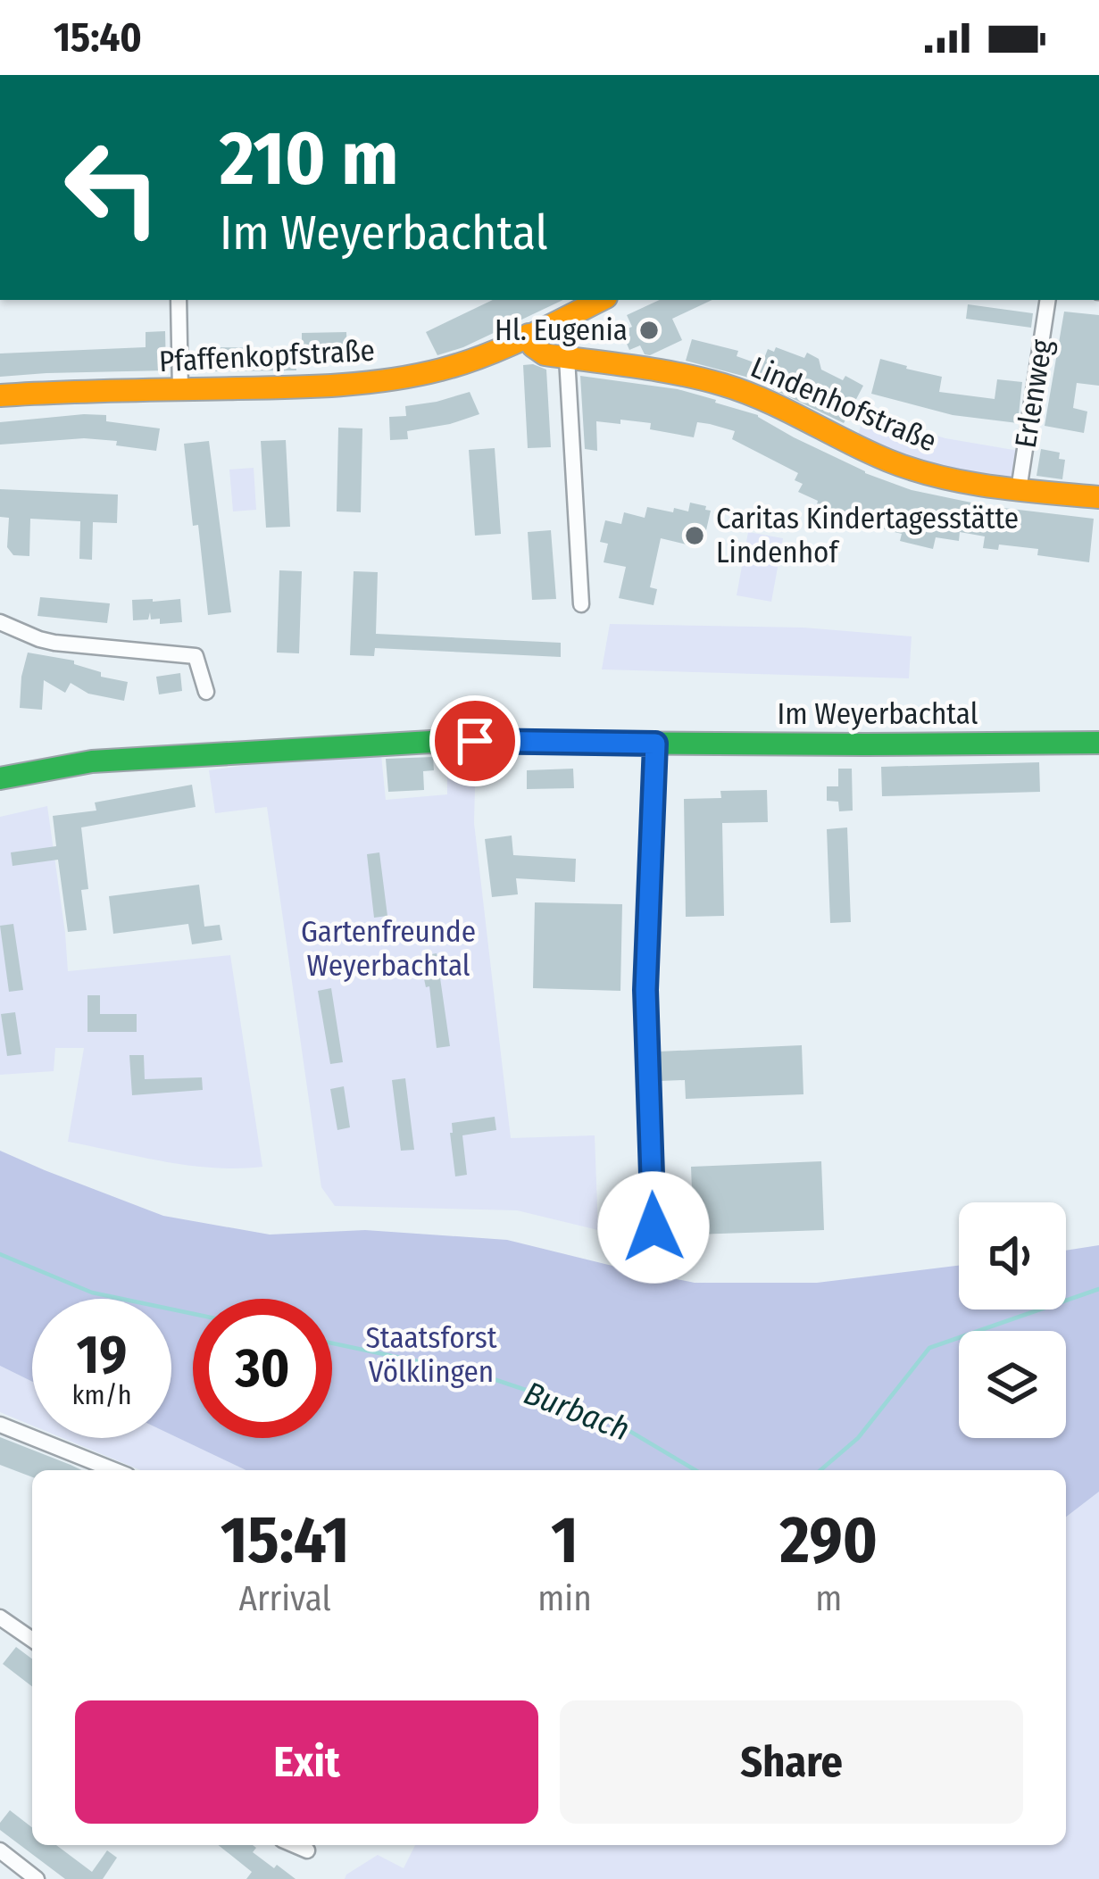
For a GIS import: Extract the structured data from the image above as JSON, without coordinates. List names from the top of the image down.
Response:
{
  "streets": {
    "street": [
      "Pfaffenkopfstraße",
      "Erlenweg",
      "Lindenhofstraße",
      "Im Weyerbachtal"
    ]
  },
  "crossings": [
    ["Erlenweg", "Lindenhofstraße"]
  ],
  "water": ["Burbach"],
  "parks": ["Gartenfreunde Weyerbachtal", "Staatsforst Völklingen"],
  "places": ["Hl. Eugenia", "Caritas Kindertagesstätte Lindenhof"],
  "page": {
    "status": "15:40",
    "turn": ["210 m", "Im Weyerbachtal"],
    "speed": "19 km/h",
    "limit": "30",
    "eta": [
      "15:41",
      "Arrival",
      "1",
      "min",
      "290",
      "m"
    ],
    "buttons": ["Exit", "Share"]
  }
}
